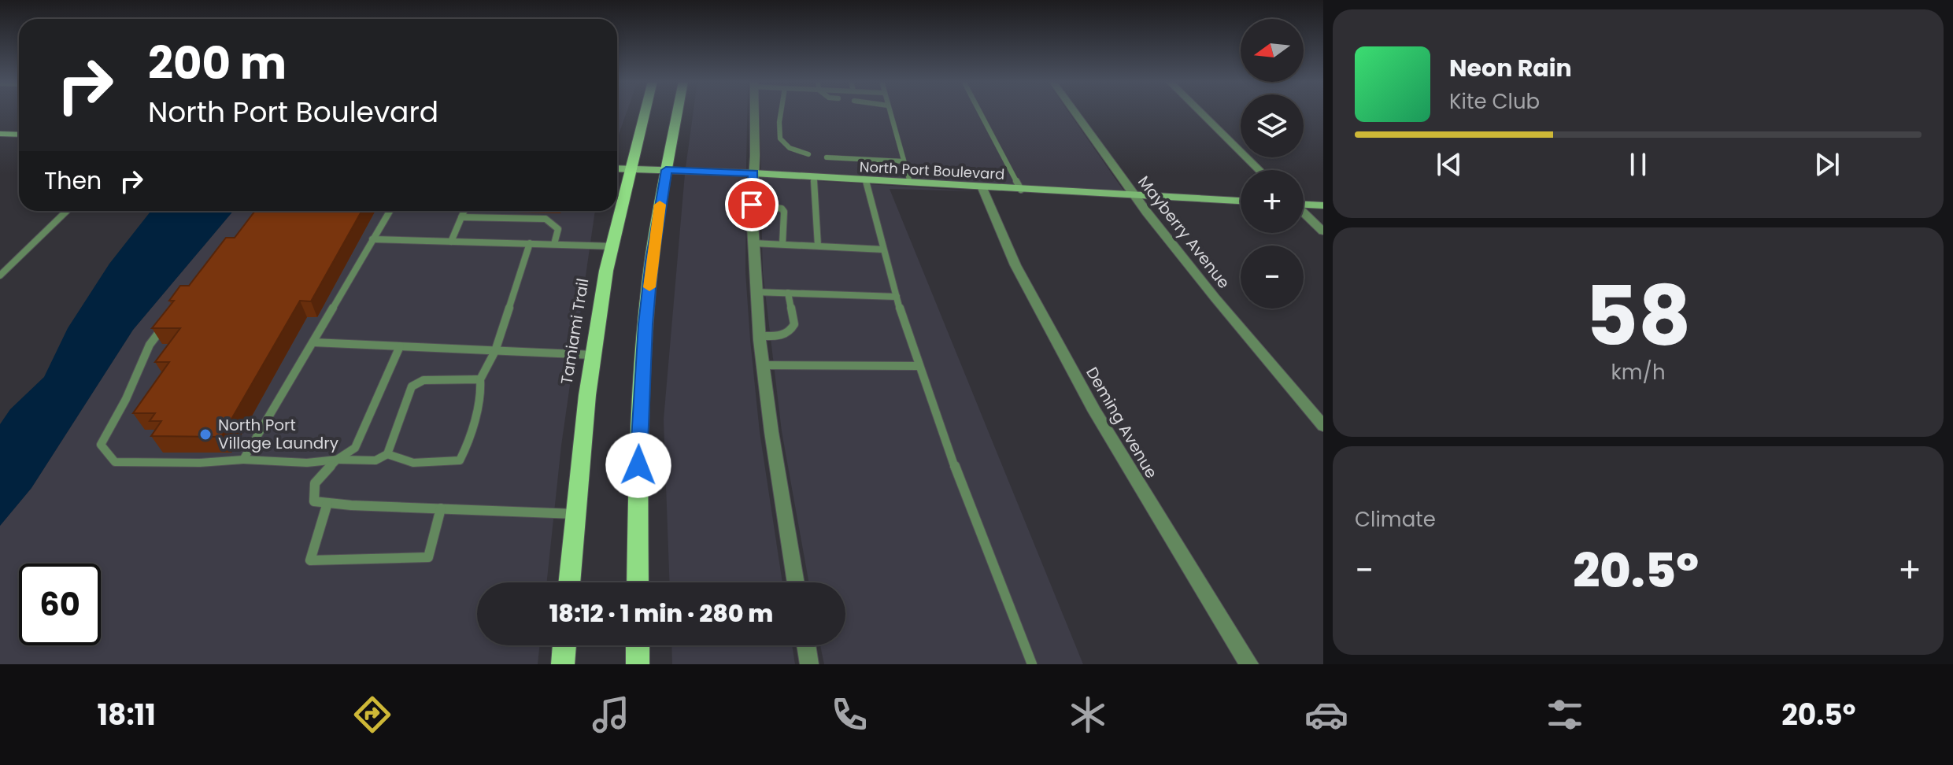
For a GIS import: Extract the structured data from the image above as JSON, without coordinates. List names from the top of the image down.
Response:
{
  "streets": {
    "main road": ["Tamiami Trail"],
    "street": ["North Port Boulevard", "Mayberry Avenue", "Deming Avenue"]
  },
  "crossings": [
    ["North Port Boulevard", "Mayberry Avenue"],
    ["North Port Boulevard", "Tamiami Trail"],
    ["North Port Boulevard", "Deming Avenue"]
  ],
  "places": ["North Port Village Laundry"],
  "north": "left",
  "page": {
    "map_buttons": ["+", "−"],
    "turn": ["200 m", "North Port Boulevard"],
    "song": ["Neon Rain", "Kite Club"],
    "then": "Then",
    "tile": [
      ["58", "km/h"],
      "Climate"
    ],
    "heat": ["−", "20.5°", "+"],
    "limit": "60",
    "trip": "18:12 · 1 min · 280 m",
    "tabs": ["18:11", "20.5°"]
  }
}
